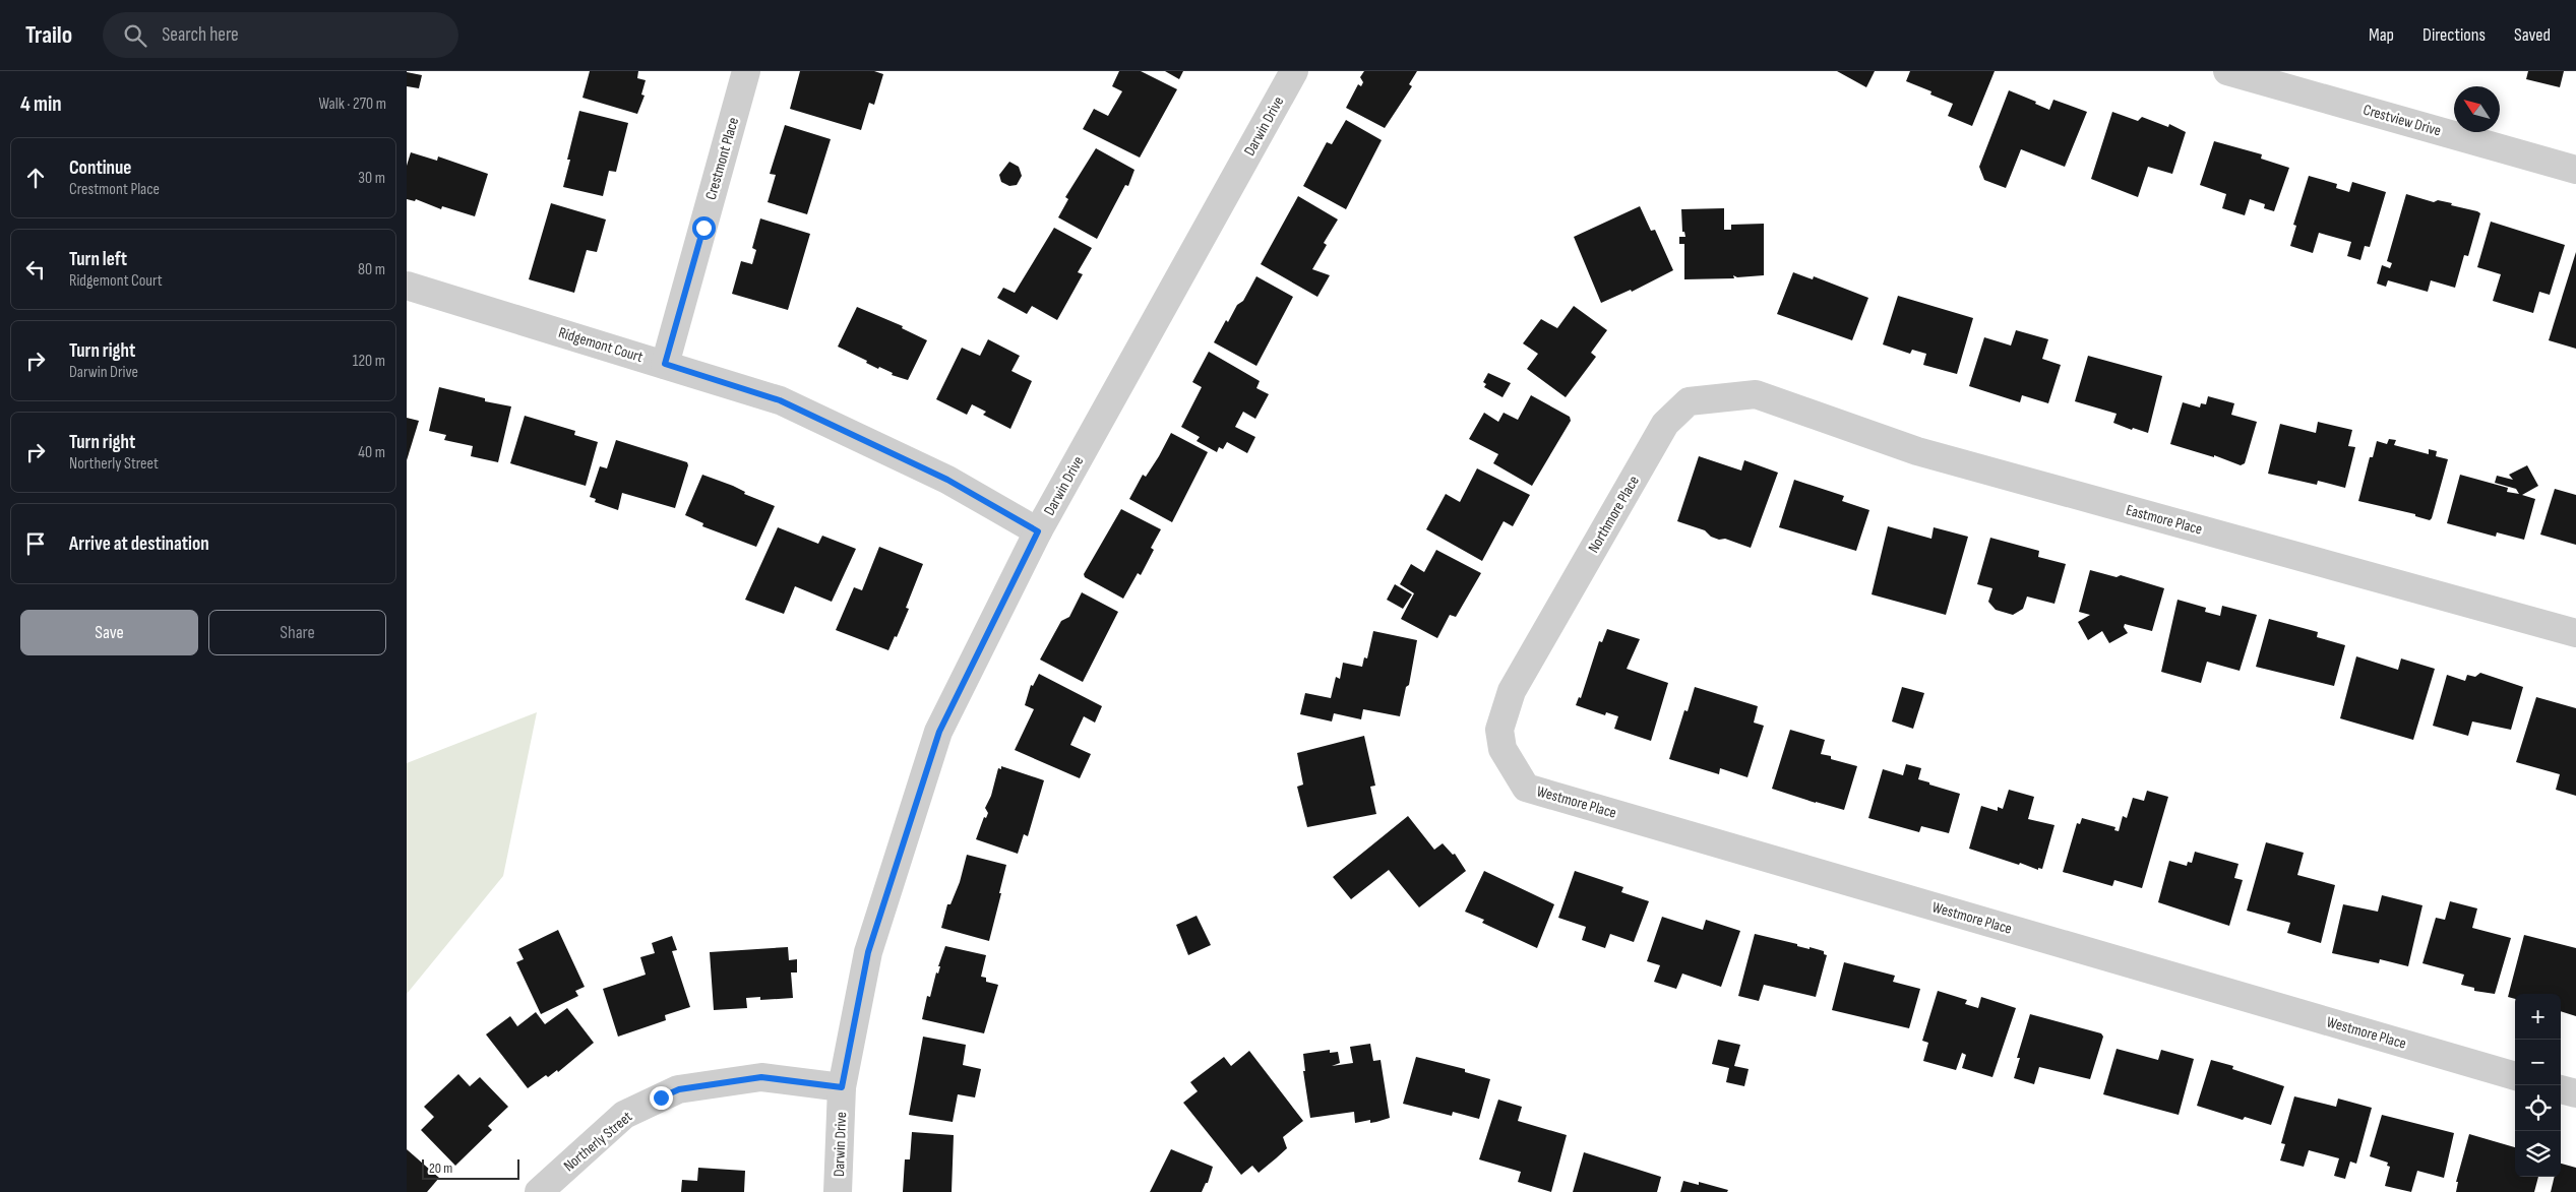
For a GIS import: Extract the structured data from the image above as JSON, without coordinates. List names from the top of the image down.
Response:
{
  "streets": {
    "street": [
      "Crestview Drive",
      "Darwin Drive",
      "Crestmont Place",
      "Ridgemont Court",
      "Northmore Place",
      "Eastmore Place",
      "Westmore Place",
      "Northerly Street"
    ]
  },
  "crossings": [
    ["Darwin Drive", "Ridgemont Court"],
    ["Darwin Drive", "Northerly Street"],
    ["Crestmont Place", "Ridgemont Court"],
    ["Northmore Place", "Eastmore Place"],
    ["Northmore Place", "Westmore Place"]
  ],
  "scale_bar": "20 m",
  "north": "top left",
  "page": {
    "header": "Trailo",
    "search": "Search here",
    "nav": ["Map", "Directions", "Saved"],
    "heading": ["4 min", "Walk · 270 m"],
    "list": [
      ["Continue", "Crestmont Place", "30 m"],
      ["Turn left", "Ridgemont Court", "80 m"],
      ["Turn right", "Darwin Drive", "120 m"],
      ["Turn right", "Northerly Street", "40 m"],
      "Arrive at destination"
    ],
    "buttons": ["Save", "Share"],
    "map_buttons": ["+", "−"],
    "scale": "20 m"
  }
}
